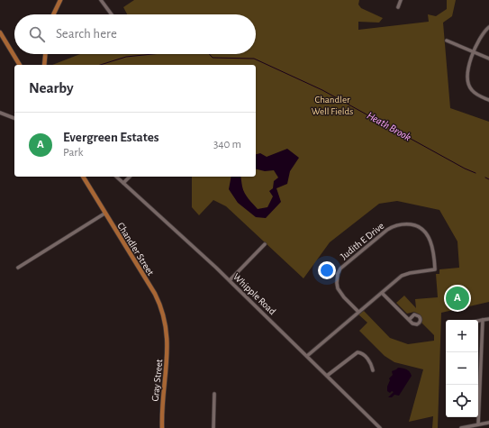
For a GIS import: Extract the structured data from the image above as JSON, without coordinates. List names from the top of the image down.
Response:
{
  "streets": {
    "main road": ["Chandler Street", "Gray Street"],
    "street": ["Judith E Drive", "Whipple Road"]
  },
  "crossings": [
    ["Chandler Street", "Gray Street"]
  ],
  "water": ["Heath Brook"],
  "parks": ["Chandler Well Fields"],
  "page": {
    "search": "Search here",
    "heading": "Nearby",
    "list": [
      {
        "mark": "A",
        "name": "Evergreen Estates",
        "note": "Park",
        "value": "340 m"
      }
    ],
    "pins": "A",
    "map_buttons": ["+", "−"]
  }
}
